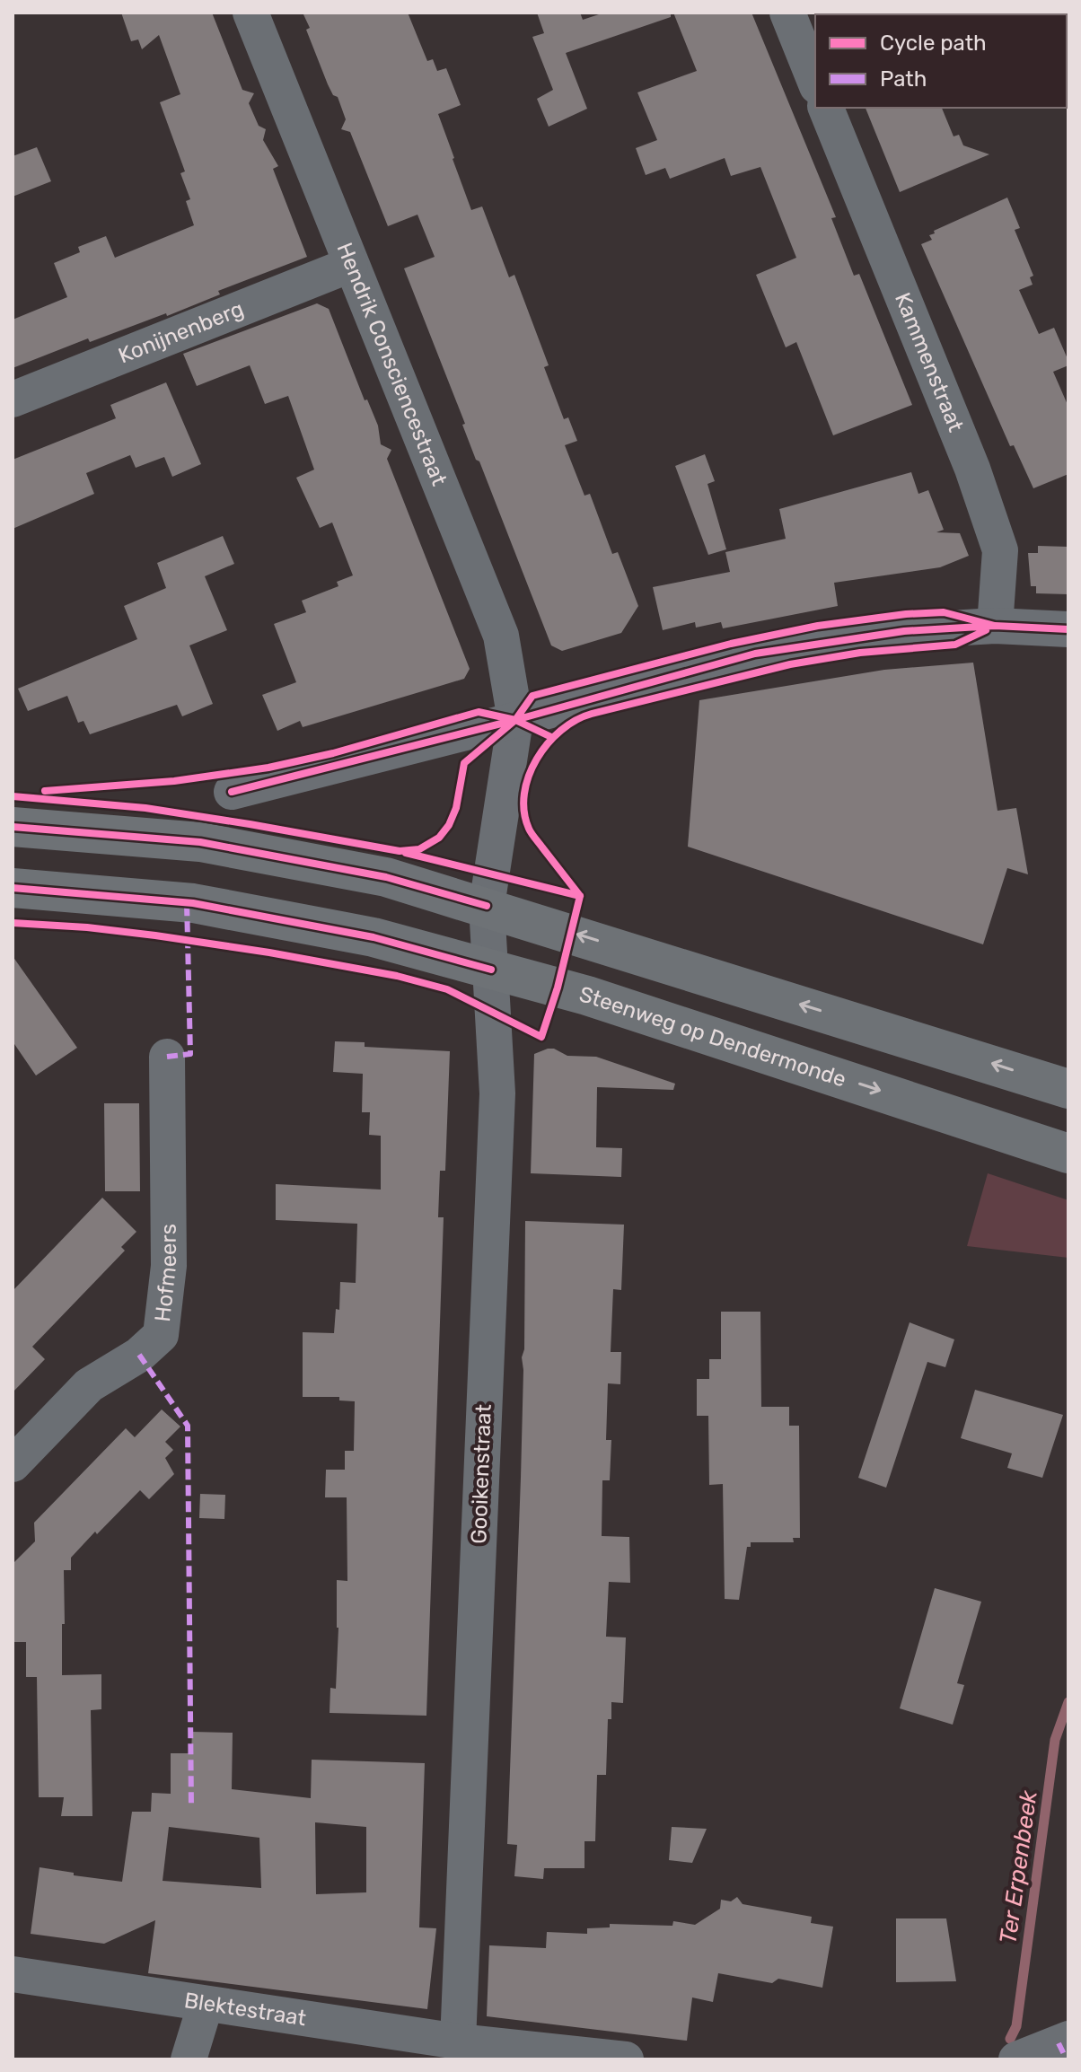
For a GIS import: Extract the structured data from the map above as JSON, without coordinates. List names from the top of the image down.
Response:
{
  "streets": {
    "main road": ["Steenweg op Dendermonde"],
    "street": [
      "Konijnenberg",
      "Kammenstraat",
      "Hendrik Consciencestraat",
      "Hofmeers",
      "Gooikenstraat",
      "Blektestraat"
    ]
  },
  "crossings": [
    ["Konijnenberg", "Hendrik Consciencestraat"],
    ["Hendrik Consciencestraat", "Gooikenstraat"],
    ["Steenweg op Dendermonde", "Gooikenstraat"],
    ["Gooikenstraat", "Blektestraat"]
  ],
  "water": ["Ter Erpenbeek"],
  "legend": ["Cycle path", "Path"]
}
